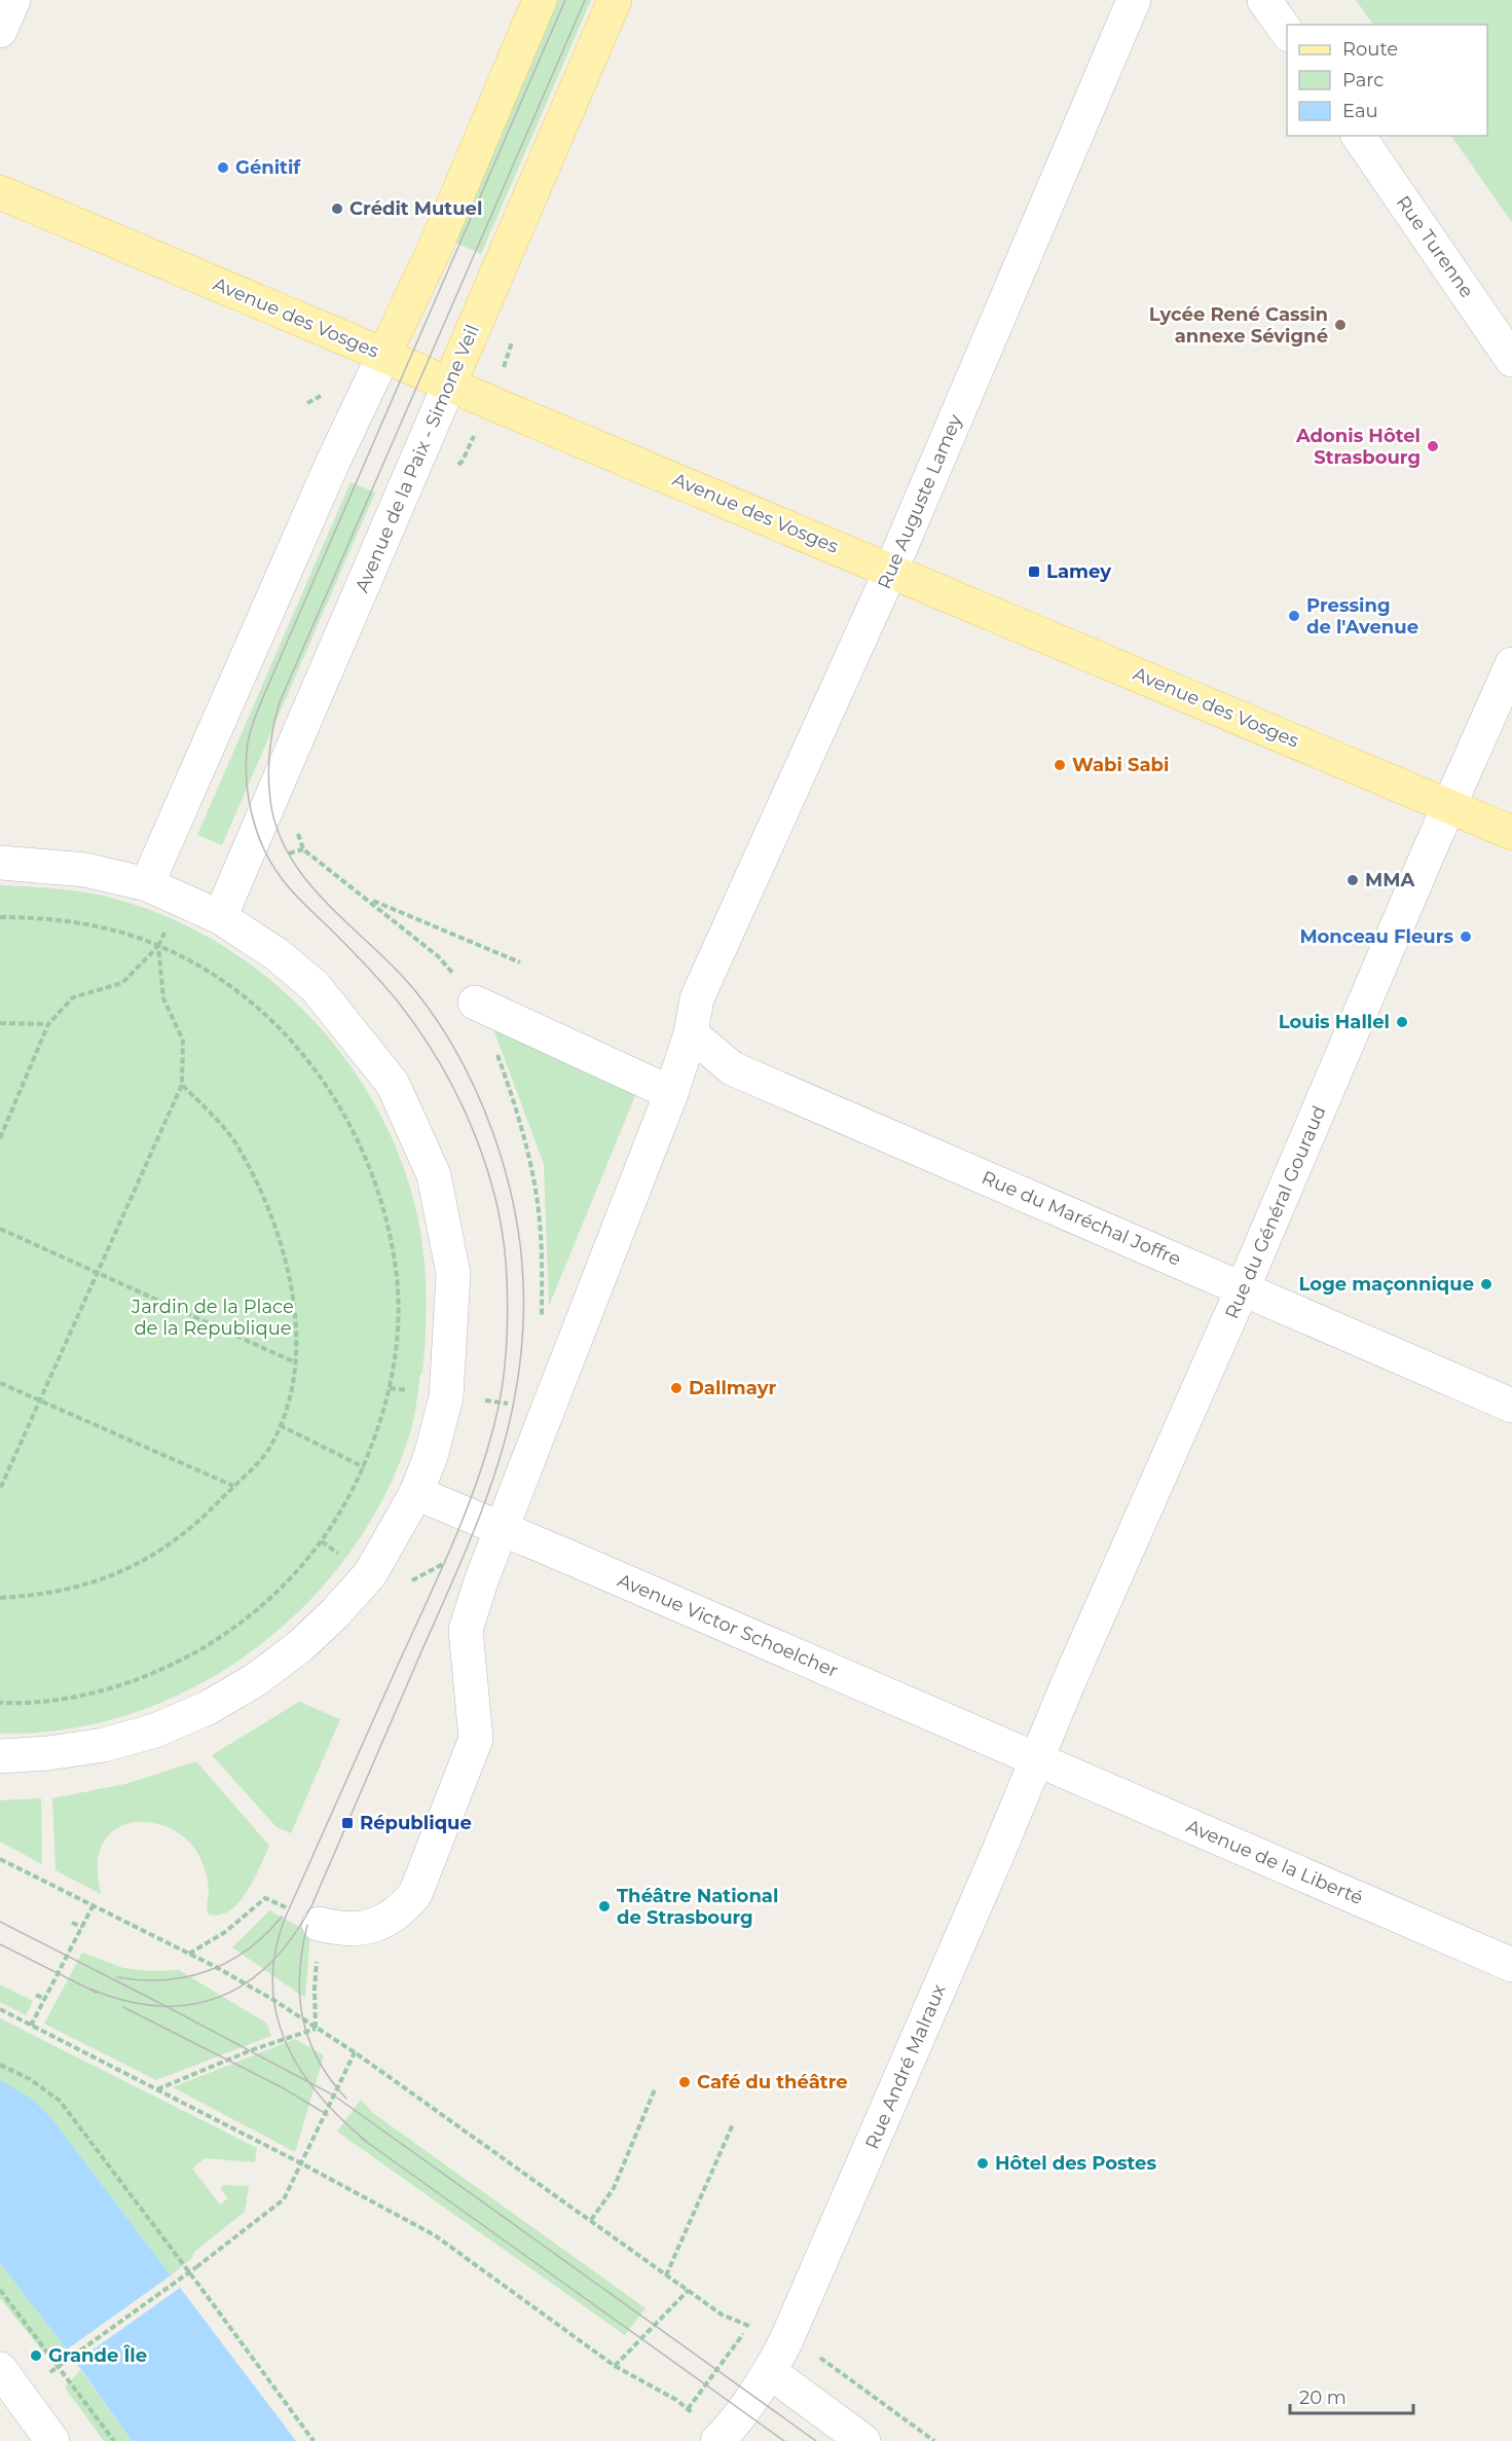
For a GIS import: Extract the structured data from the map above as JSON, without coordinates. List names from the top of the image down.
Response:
{
  "streets": {
    "main road": ["Avenue des Vosges", "Avenue de la Paix - Simone Veil"],
    "street": [
      "Rue Turenne",
      "Rue Auguste Lamey",
      "Rue du Général Gouraud",
      "Rue du Maréchal Joffre",
      "Avenue Victor Schoelcher",
      "Avenue de la Liberté",
      "Rue André Malraux"
    ]
  },
  "crossings": [
    ["Avenue des Vosges", "Avenue de la Paix - Simone Veil"],
    ["Avenue des Vosges", "Rue Auguste Lamey"],
    ["Avenue des Vosges", "Rue du Général Gouraud"],
    ["Rue Auguste Lamey", "Rue du Maréchal Joffre"],
    ["Rue du Général Gouraud", "Rue du Maréchal Joffre"],
    ["Rue du Général Gouraud", "Avenue Victor Schoelcher"],
    ["Rue du Général Gouraud", "Avenue de la Liberté"],
    ["Rue du Général Gouraud", "Rue André Malraux"],
    ["Avenue Victor Schoelcher", "Avenue de la Liberté"],
    ["Avenue Victor Schoelcher", "Rue André Malraux"],
    ["Avenue de la Liberté", "Rue André Malraux"]
  ],
  "parks": ["Jardin de la Place de la Republique"],
  "places": {
    "other": [
      "Génitif",
      "Crédit Mutuel",
      "Lycée René Cassin annexe Sévigné",
      "Adonis Hôtel Strasbourg",
      "Pressing de l'Avenue",
      "Wabi Sabi",
      "MMA",
      "Monceau Fleurs",
      "Louis Hallel",
      "Loge maçonnique",
      "Dallmayr",
      "Théâtre National de Strasbourg",
      "Café du théâtre",
      "Hôtel des Postes",
      "Grande Île"
    ],
    "transit": ["Lamey", "République"]
  },
  "legend": ["Route", "Parc", "Eau"],
  "scale_bar": "20 m"
}
